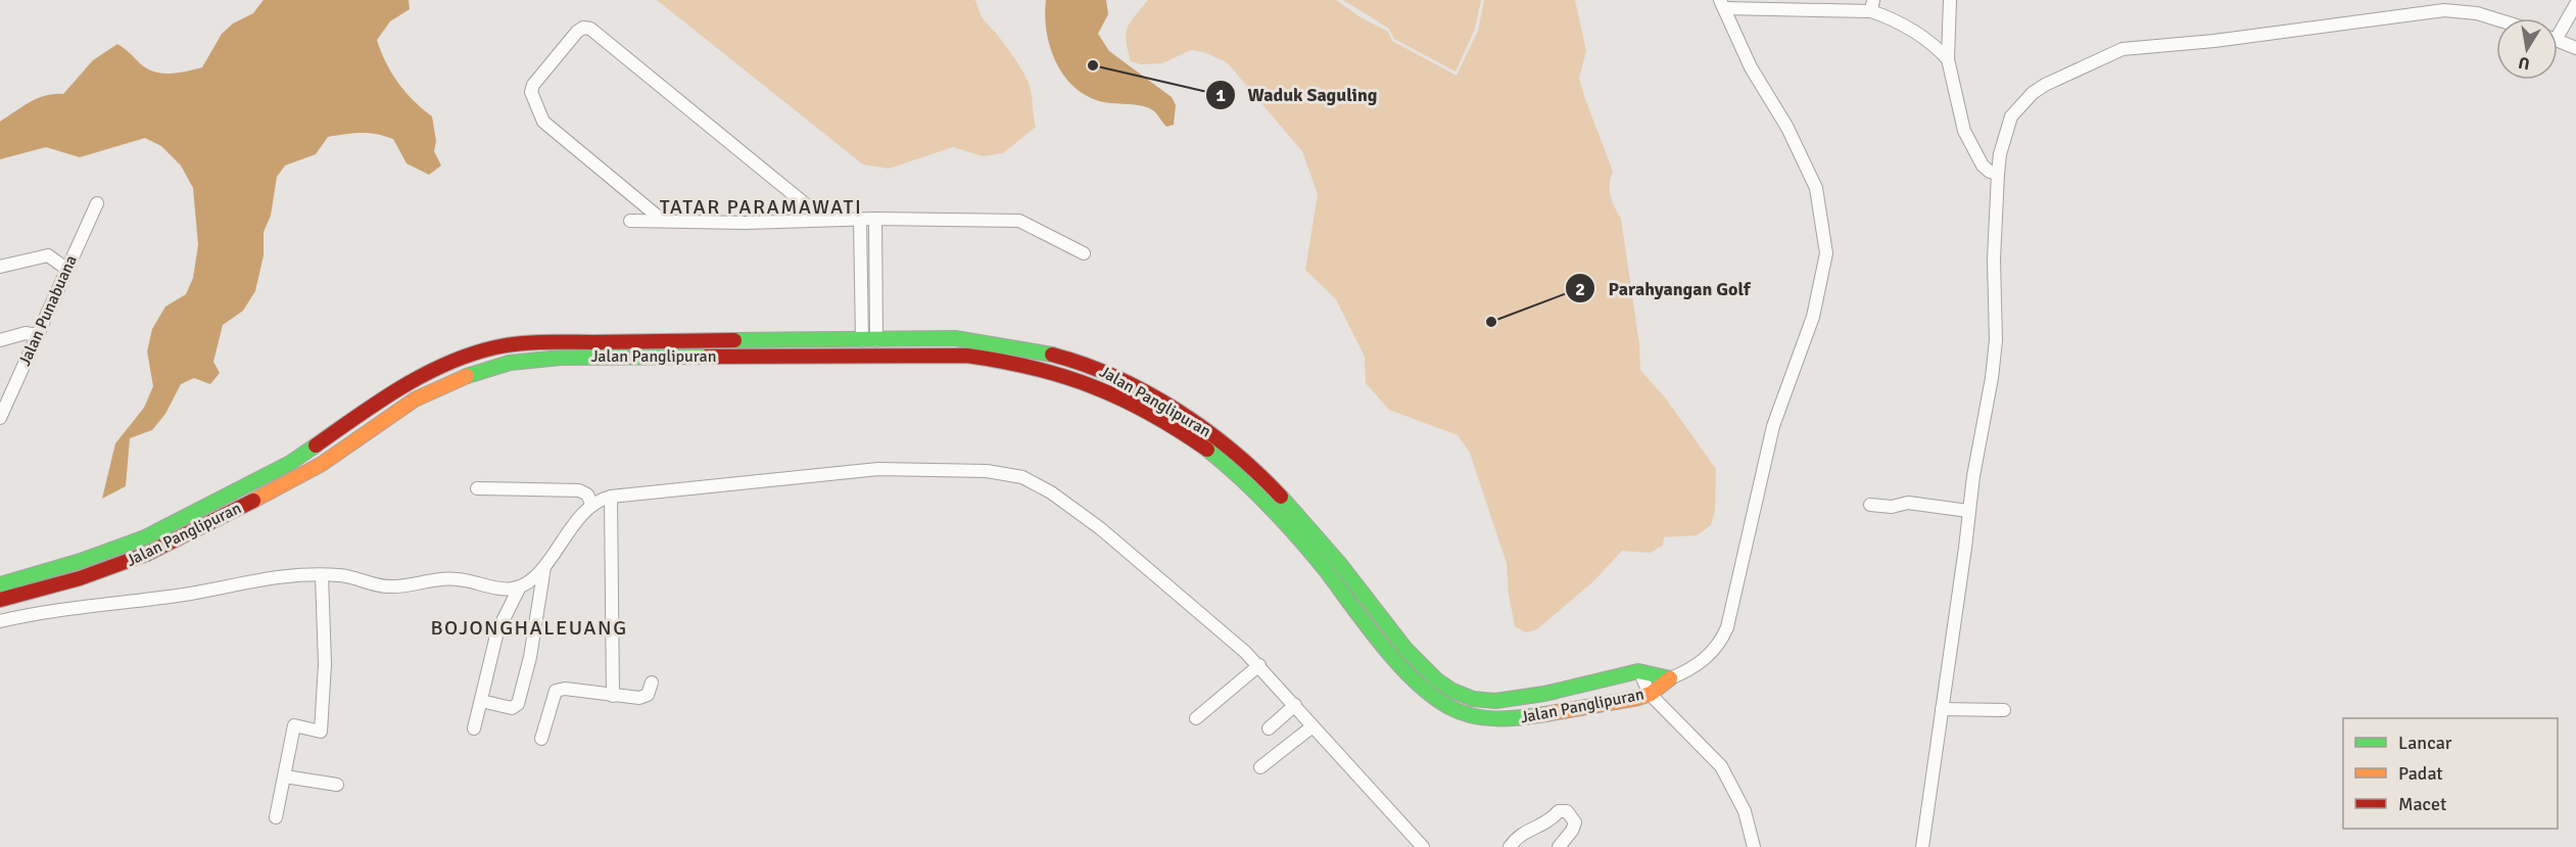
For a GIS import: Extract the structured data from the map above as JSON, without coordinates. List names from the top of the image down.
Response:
{
  "streets": {
    "main road": ["Jalan Panglipuran"],
    "street": ["Jalan Punabuana"]
  },
  "districts": ["TATAR PARAMAWATI", "BOJONGHALEUANG"],
  "places": ["Waduk Saguling", "Parahyangan Golf"],
  "legend": ["Lancar", "Padat", "Macet"],
  "north": "bottom"
}
